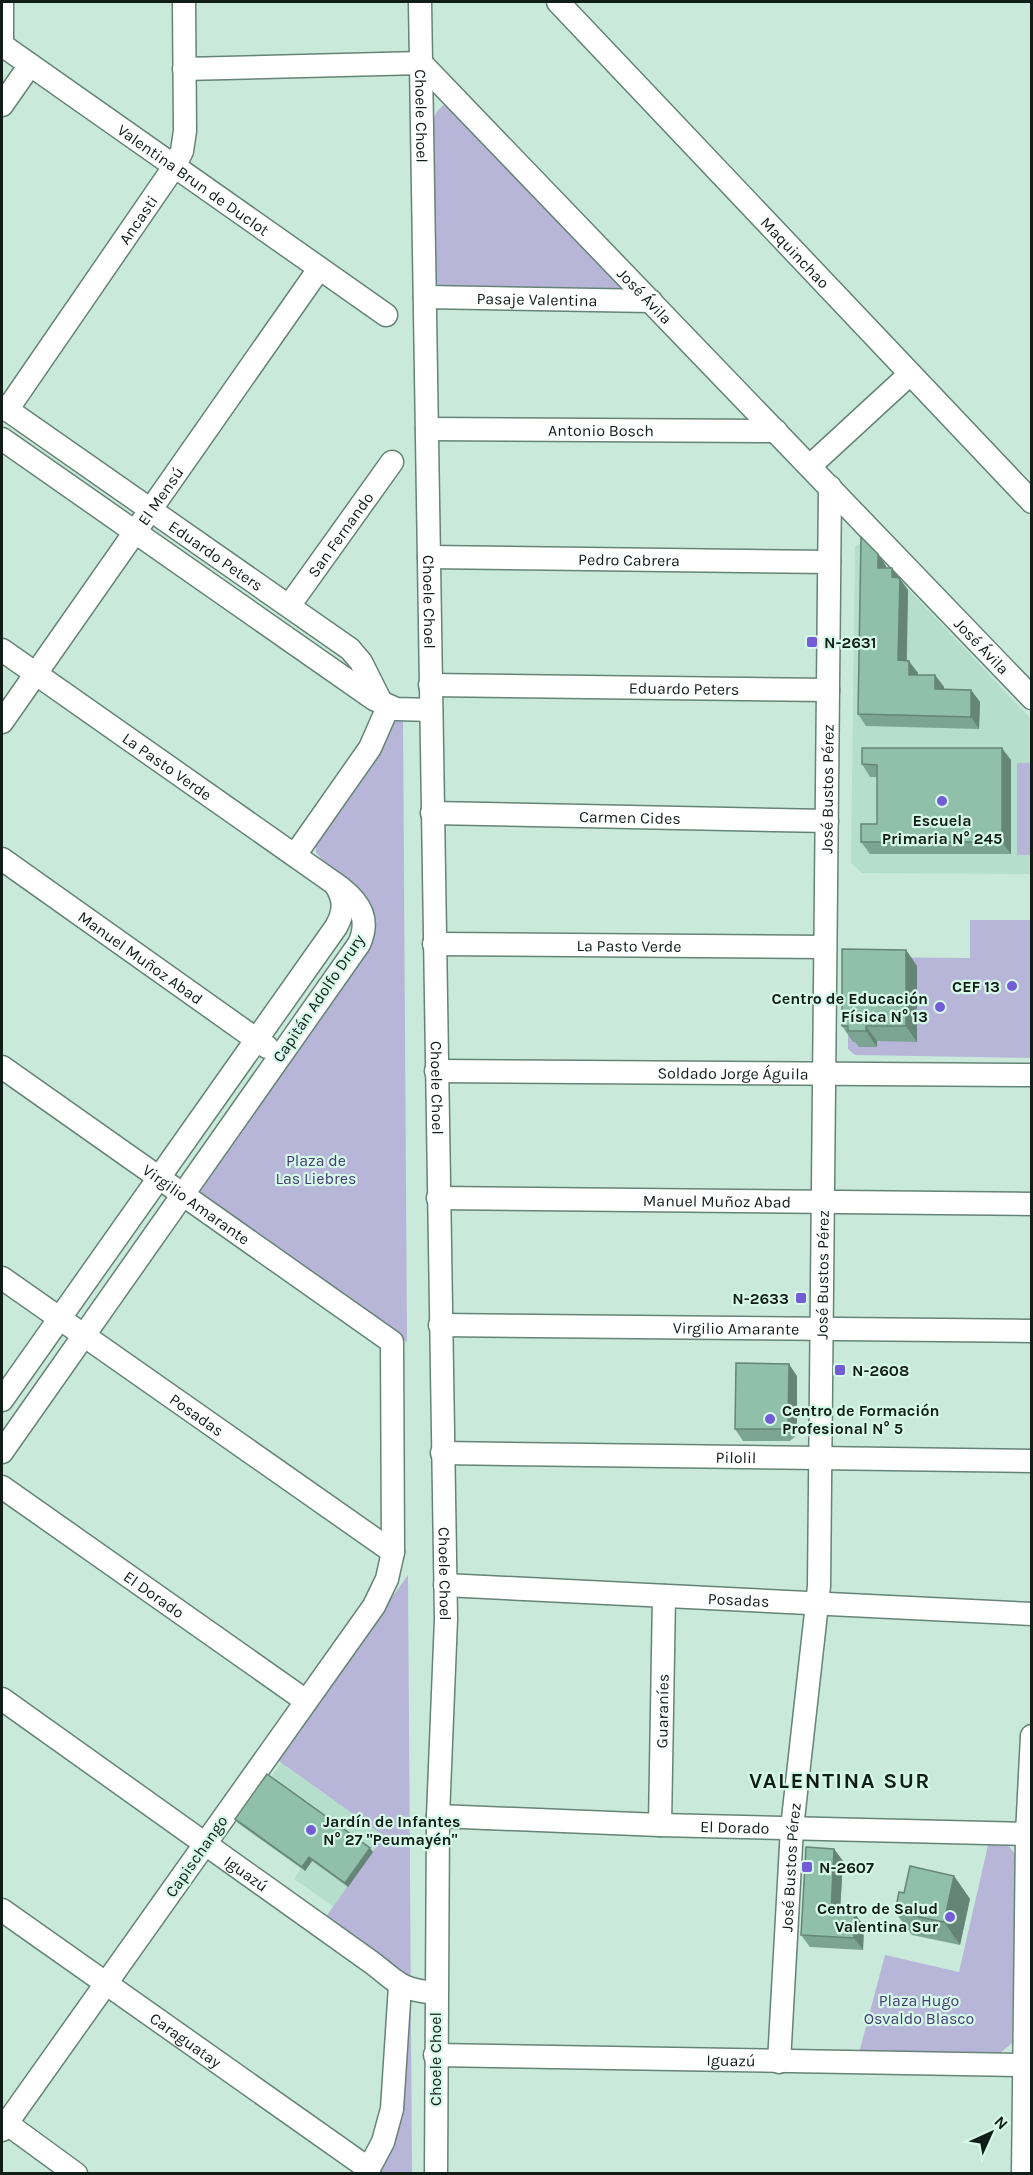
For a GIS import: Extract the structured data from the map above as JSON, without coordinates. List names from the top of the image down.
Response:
{
  "streets": {
    "street": [
      "Choele Choel",
      "Valentina Brun de Duclot",
      "Ancasti",
      "Maquinchao",
      "José Ávila",
      "Pasaje Valentina",
      "Antonio Bosch",
      "El Mensú",
      "San Fernando",
      "Eduardo Peters",
      "Pedro Cabrera",
      "La Pasto Verde",
      "José Bustos Pérez",
      "Carmen Cides",
      "Manuel Muñoz Abad",
      "Capitán Adolfo Drury",
      "Soldado Jorge Águila",
      "Virgilio Amarante",
      "Posadas",
      "Pilolil",
      "El Dorado",
      "Guaraníes",
      "Capischango",
      "Iguazú",
      "Caraguatay"
    ]
  },
  "crossings": [
    ["Choele Choel", "José Ávila"],
    ["Choele Choel", "Pasaje Valentina"],
    ["Choele Choel", "Antonio Bosch"],
    ["Choele Choel", "Eduardo Peters"],
    ["Choele Choel", "Pedro Cabrera"],
    ["Choele Choel", "La Pasto Verde"],
    ["Choele Choel", "Carmen Cides"],
    ["Choele Choel", "Manuel Muñoz Abad"],
    ["Choele Choel", "Soldado Jorge Águila"],
    ["Choele Choel", "Virgilio Amarante"],
    ["Choele Choel", "Posadas"],
    ["Choele Choel", "Pilolil"],
    ["Choele Choel", "El Dorado"],
    ["Choele Choel", "Iguazú"],
    ["Valentina Brun de Duclot", "Ancasti"],
    ["Valentina Brun de Duclot", "El Mensú"],
    ["Ancasti", "Eduardo Peters"],
    ["José Ávila", "Pasaje Valentina"],
    ["José Ávila", "Antonio Bosch"],
    ["José Ávila", "José Bustos Pérez"],
    ["El Mensú", "Eduardo Peters"],
    ["El Mensú", "La Pasto Verde"],
    ["San Fernando", "Eduardo Peters"],
    ["Eduardo Peters", "José Bustos Pérez"],
    ["Pedro Cabrera", "José Bustos Pérez"],
    ["La Pasto Verde", "José Bustos Pérez"],
    ["La Pasto Verde", "Capitán Adolfo Drury"],
    ["José Bustos Pérez", "Carmen Cides"],
    ["José Bustos Pérez", "Manuel Muñoz Abad"],
    ["José Bustos Pérez", "Soldado Jorge Águila"],
    ["José Bustos Pérez", "Virgilio Amarante"],
    ["José Bustos Pérez", "Posadas"],
    ["José Bustos Pérez", "Pilolil"],
    ["José Bustos Pérez", "El Dorado"],
    ["José Bustos Pérez", "Iguazú"],
    ["Manuel Muñoz Abad", "Capitán Adolfo Drury"],
    ["Capitán Adolfo Drury", "Virgilio Amarante"],
    ["Capitán Adolfo Drury", "Posadas"],
    ["Virgilio Amarante", "Posadas"],
    ["Virgilio Amarante", "Capischango"],
    ["Posadas", "Guaraníes"],
    ["Posadas", "Capischango"],
    ["El Dorado", "Guaraníes"],
    ["El Dorado", "Capischango"],
    ["Capischango", "Iguazú"],
    ["Capischango", "Caraguatay"]
  ],
  "districts": ["VALENTINA SUR"],
  "parks": ["Plaza de Las Liebres", "Plaza Hugo Osvaldo Blasco"],
  "places": {
    "transit": [
      "N-2631",
      "N-2633",
      "N-2608",
      "N-2607"
    ],
    "other": [
      "Escuela Primaria N° 245",
      "CEF 13",
      "Centro de Educación Física N° 13",
      "Centro de Formación Profesional N° 5",
      "Jardín de Infantes N° 27 \"Peumayén\"",
      "Centro de Salud Valentina Sur"
    ]
  },
  "north": "top right"
}
